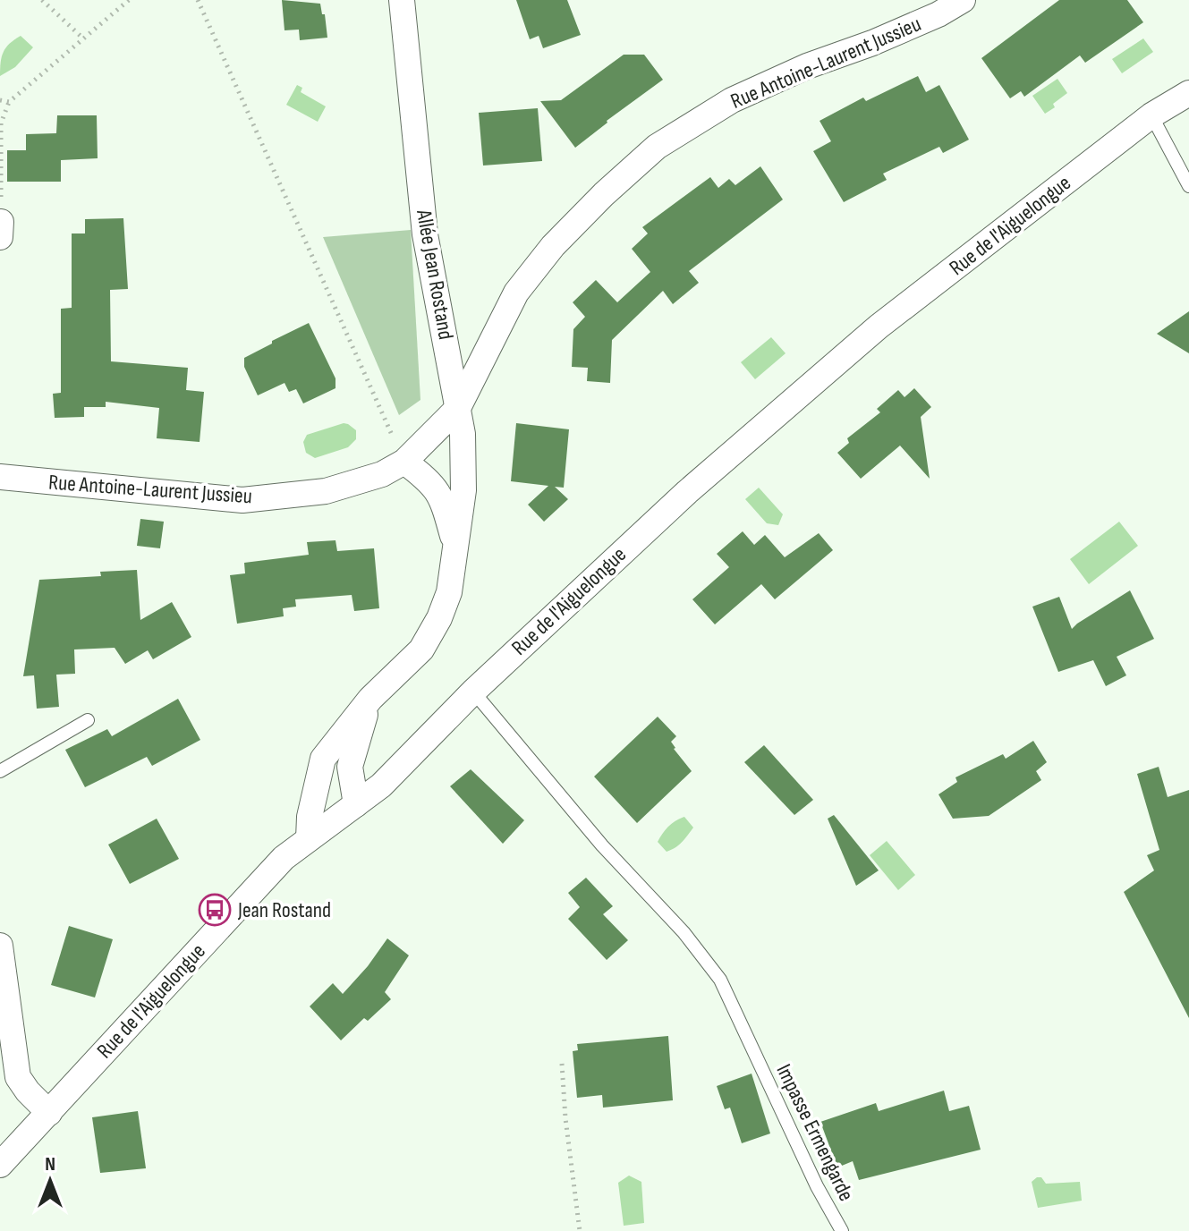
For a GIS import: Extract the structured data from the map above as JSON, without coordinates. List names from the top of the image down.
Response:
{
  "streets": {
    "street": ["Rue Antoine-Laurent Jussieu", "Rue de l'Aiguelongue", "Allée Jean Rostand"],
    "lane": ["Impasse Ermengarde"]
  },
  "crossings": [
    ["Rue Antoine-Laurent Jussieu", "Allée Jean Rostand"],
    ["Rue de l'Aiguelongue", "Allée Jean Rostand"],
    ["Rue de l'Aiguelongue", "Impasse Ermengarde"]
  ],
  "places": {
    "bus stop": ["Jean Rostand"]
  },
  "north": "top"
}
